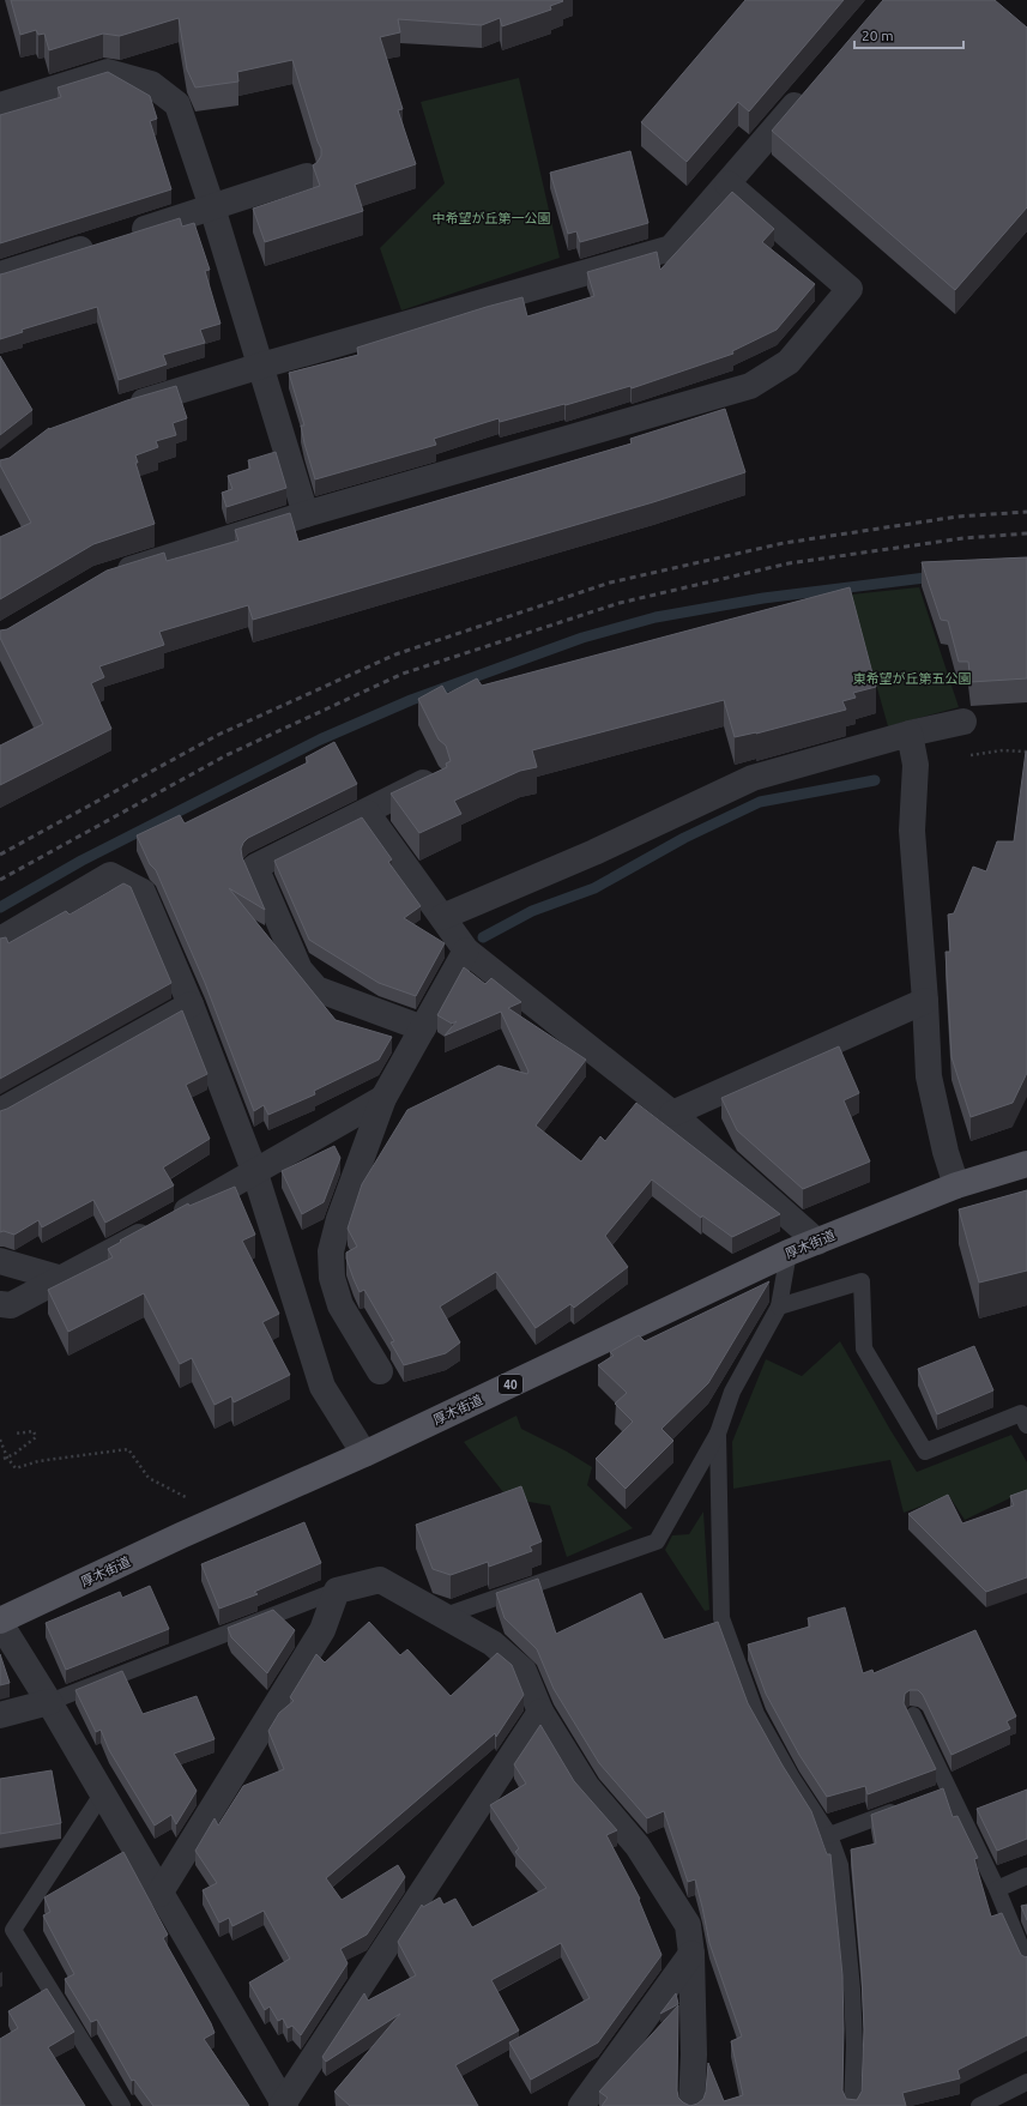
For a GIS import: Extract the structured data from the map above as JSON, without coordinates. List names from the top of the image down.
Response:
{
  "streets": {
    "main road": ["厚木街道", "40"]
  },
  "parks": ["中希望が丘第一公園", "東希望が丘第五公園"],
  "scale_bar": "20 m"
}
